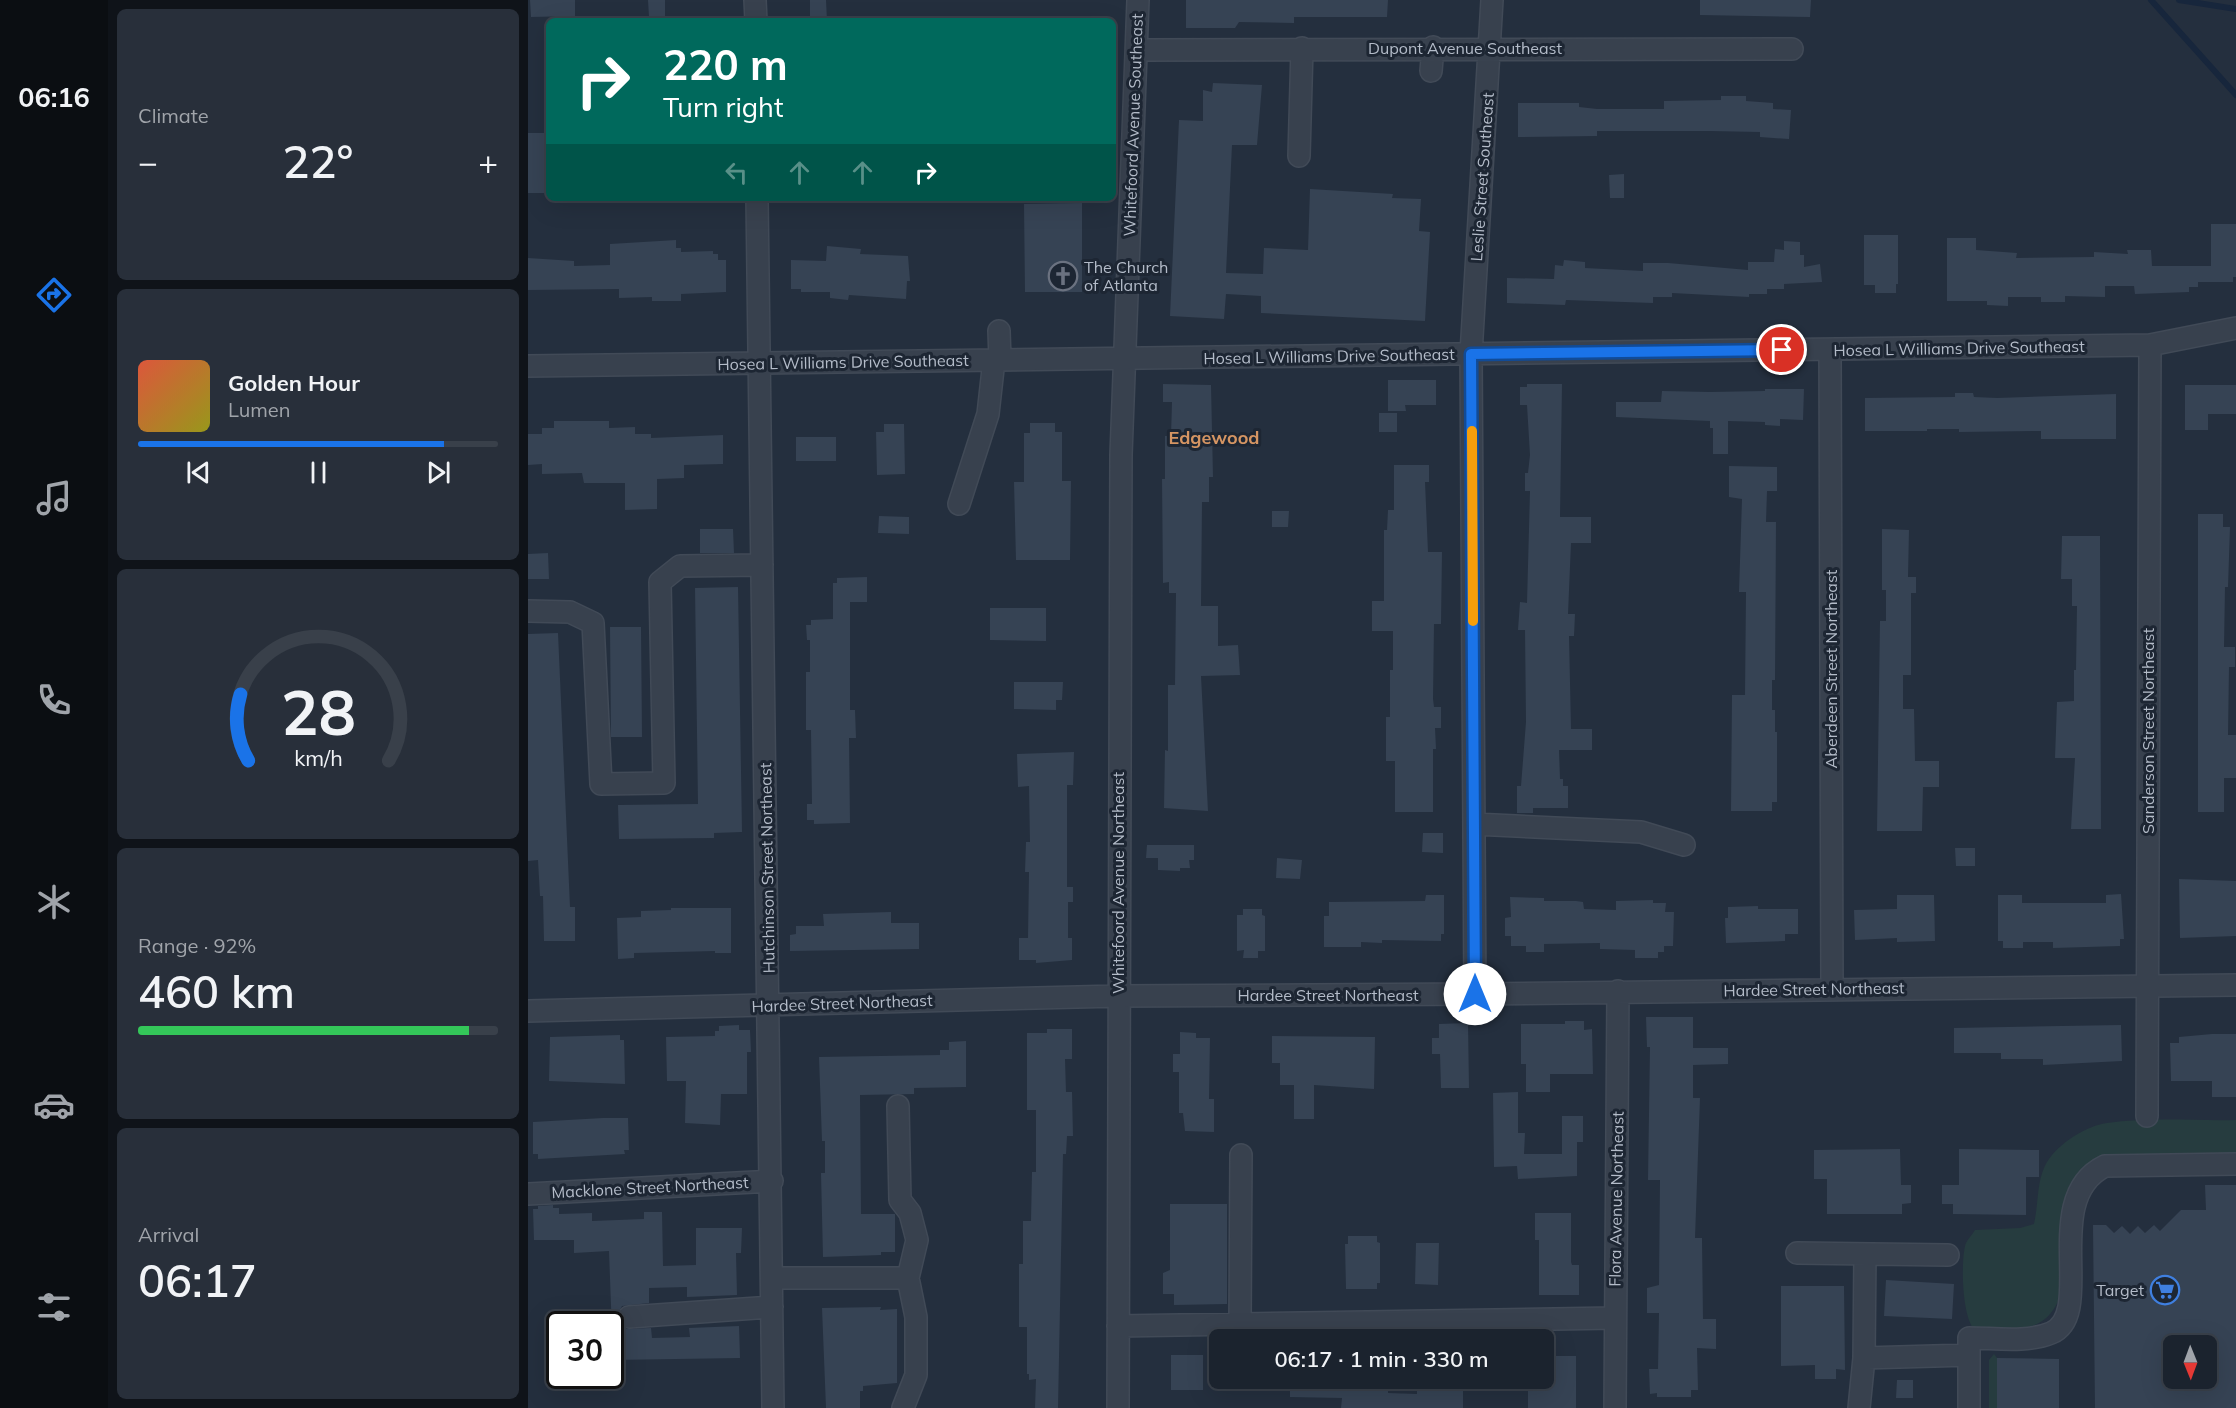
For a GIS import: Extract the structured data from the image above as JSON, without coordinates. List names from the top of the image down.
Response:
{
  "streets": {
    "street": [
      "Dupont Avenue Southeast",
      "Whitefoord Avenue Southeast",
      "Leslie Street Southeast",
      "Hosea L Williams Drive Southeast",
      "Aberdeen Street Northeast",
      "Sanderson Street Northeast",
      "Hutchinson Street Northeast",
      "Whitefoord Avenue Northeast",
      "Hardee Street Northeast",
      "Macklone Street Northeast",
      "Flora Avenue Northeast"
    ]
  },
  "crossings": [
    ["Dupont Avenue Southeast", "Whitefoord Avenue Southeast"],
    ["Dupont Avenue Southeast", "Leslie Street Southeast"],
    ["Whitefoord Avenue Southeast", "Hosea L Williams Drive Southeast"],
    ["Whitefoord Avenue Southeast", "Whitefoord Avenue Northeast"],
    ["Leslie Street Southeast", "Hosea L Williams Drive Southeast"],
    ["Leslie Street Southeast", "Hardee Street Northeast"],
    ["Hosea L Williams Drive Southeast", "Aberdeen Street Northeast"],
    ["Hosea L Williams Drive Southeast", "Sanderson Street Northeast"],
    ["Hosea L Williams Drive Southeast", "Hutchinson Street Northeast"],
    ["Hosea L Williams Drive Southeast", "Whitefoord Avenue Northeast"],
    ["Aberdeen Street Northeast", "Hardee Street Northeast"],
    ["Sanderson Street Northeast", "Hardee Street Northeast"],
    ["Hutchinson Street Northeast", "Hardee Street Northeast"],
    ["Hutchinson Street Northeast", "Macklone Street Northeast"],
    ["Whitefoord Avenue Northeast", "Hardee Street Northeast"],
    ["Hardee Street Northeast", "Flora Avenue Northeast"]
  ],
  "districts": ["Edgewood"],
  "places": {
    "church": ["The Church of Atlanta"],
    "supermarket": ["Target"]
  },
  "north": "bottom",
  "page": {
    "tabs": "06:16",
    "tile": [
      "Climate",
      ["Range · 92%", "460 km"],
      ["Arrival", "06:17"]
    ],
    "turn": ["220 m", "Turn right"],
    "heat": ["−", "22°", "+"],
    "song": ["Golden Hour", "Lumen"],
    "limit": "30",
    "trip": "06:17 · 1 min · 330 m",
    "gauge": ["28", "km/h"]
  }
}
